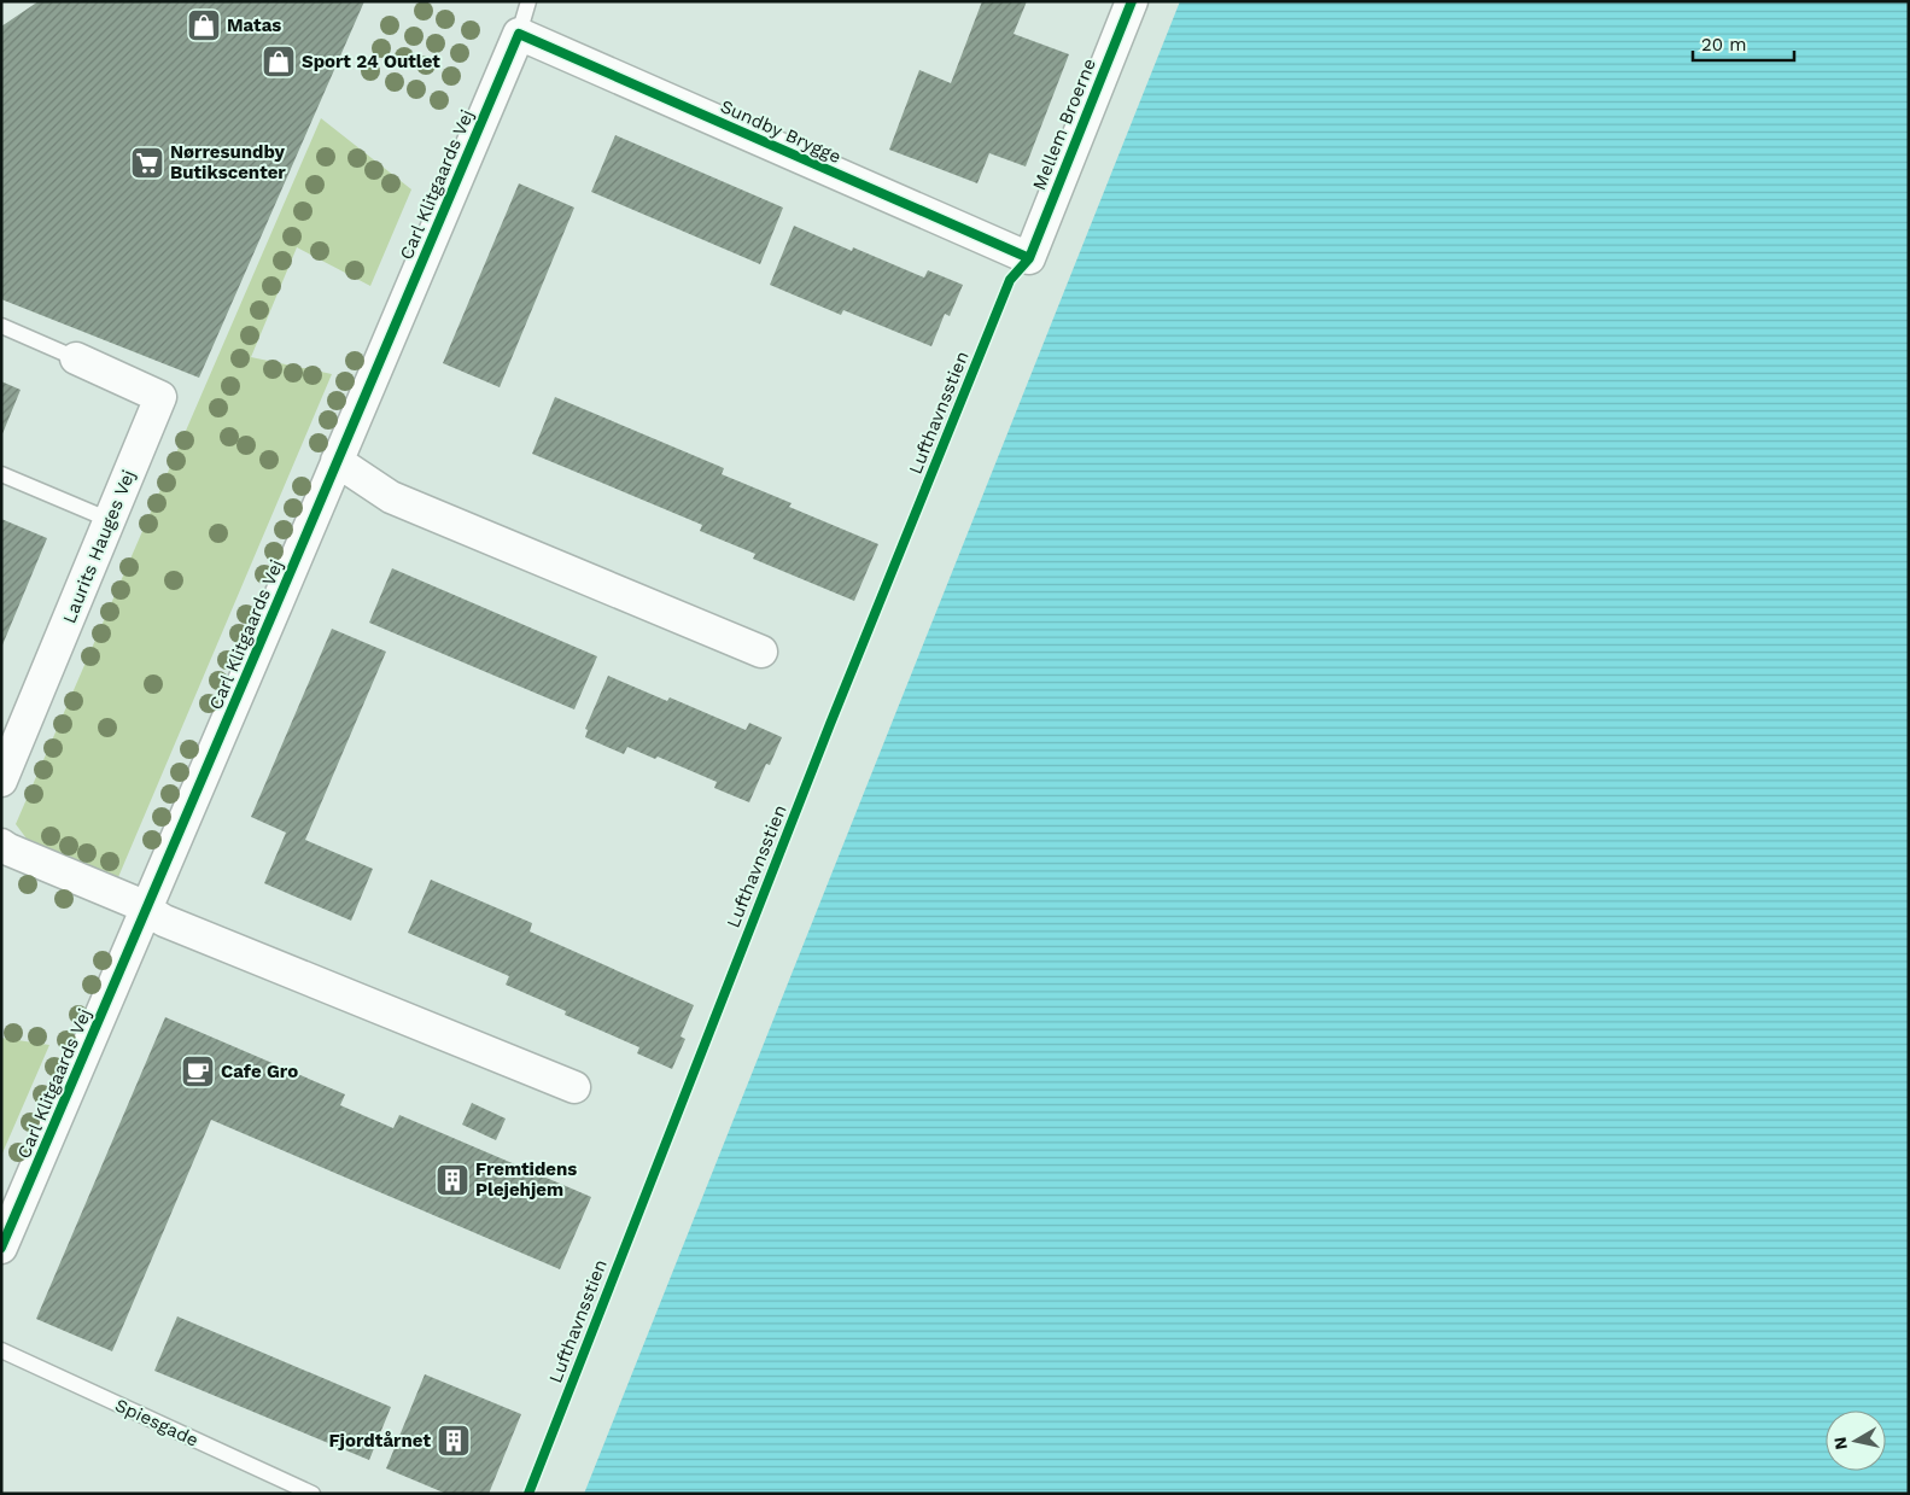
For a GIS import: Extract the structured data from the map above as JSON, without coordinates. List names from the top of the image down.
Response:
{
  "streets": {
    "street": [
      "Mellem Broerne",
      "Sundby Brygge",
      "Carl Klitgaards Vej",
      "Laurits Hauges Vej"
    ],
    "lane": ["Spiesgade"],
    "cycle path": ["Lufthavnsstien"]
  },
  "crossings": [
    ["Mellem Broerne", "Sundby Brygge"],
    ["Sundby Brygge", "Carl Klitgaards Vej"]
  ],
  "places": {
    "shop": ["Matas", "Sport 24 Outlet"],
    "supermarket": ["Nørresundby Butikscenter"],
    "cafe": ["Cafe Gro"],
    "building": ["Fremtidens Plejehjem", "Fjordtårnet"]
  },
  "scale_bar": "20 m",
  "north": "left"
}
